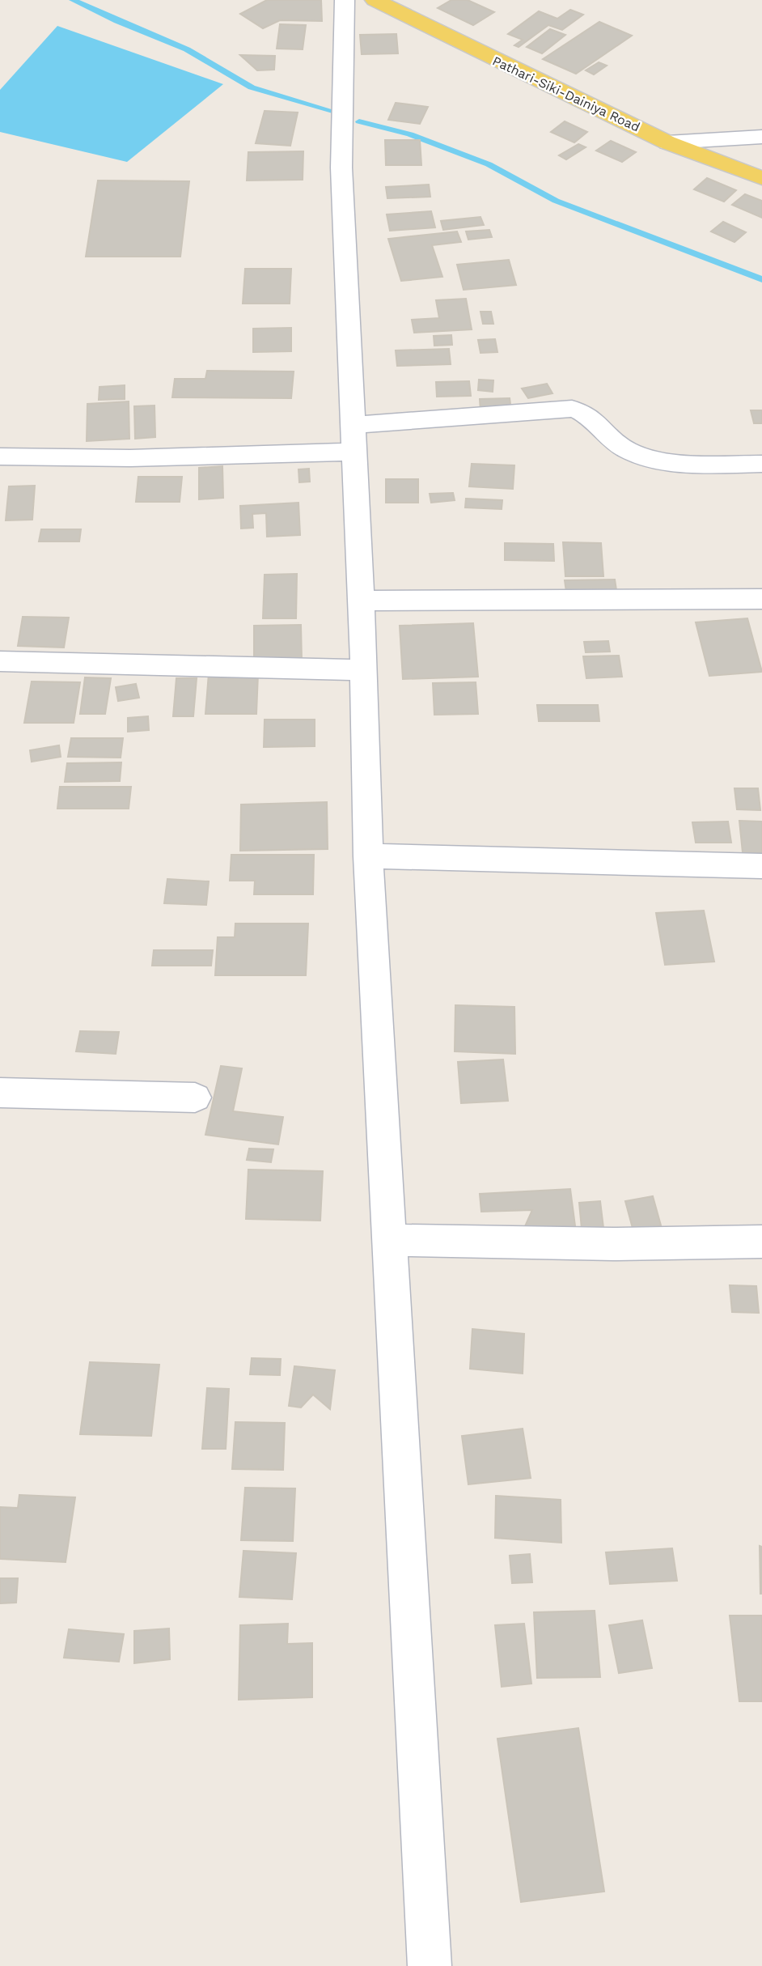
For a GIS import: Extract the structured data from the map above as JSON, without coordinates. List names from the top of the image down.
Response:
{
  "streets": {
    "main road": ["Pathari-Siki-Dainiya Road"]
  }
}
